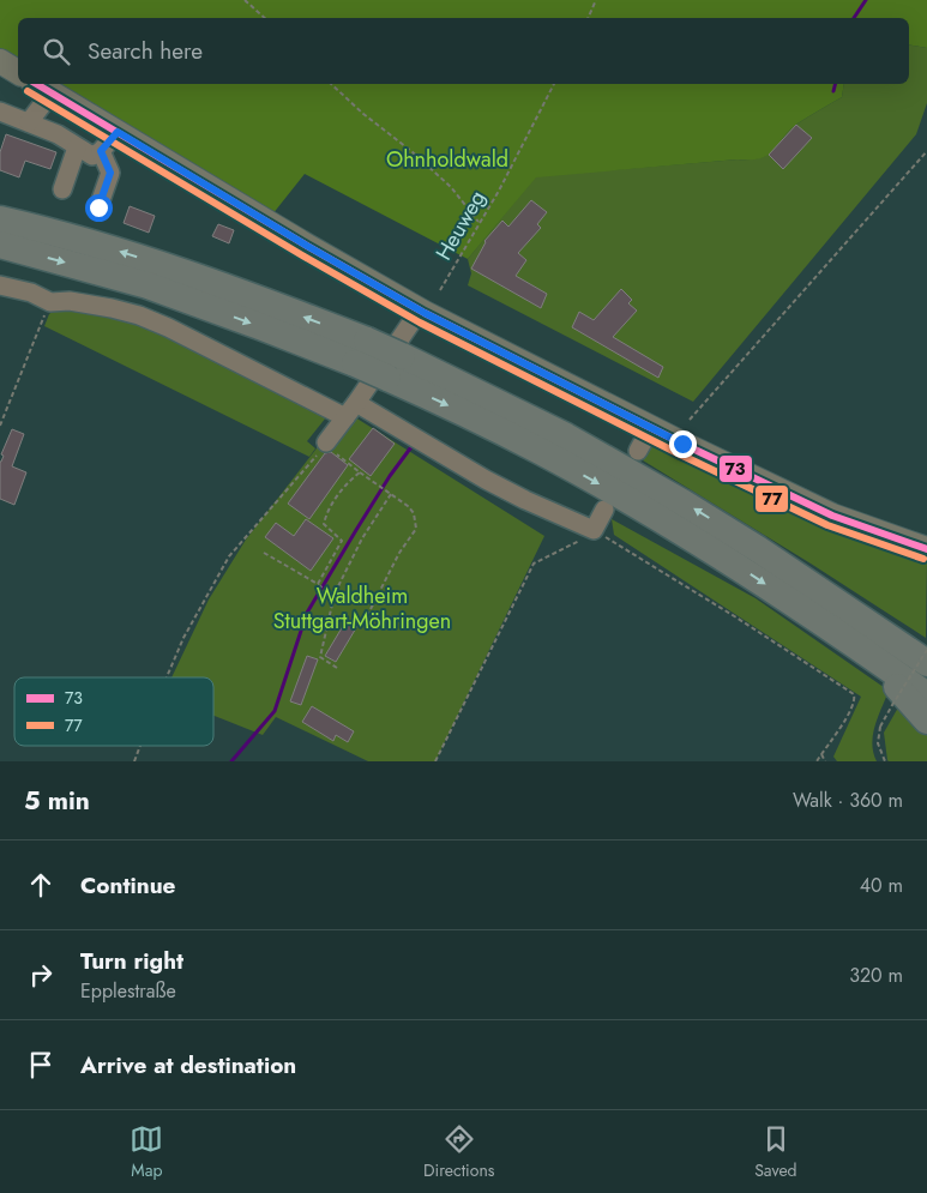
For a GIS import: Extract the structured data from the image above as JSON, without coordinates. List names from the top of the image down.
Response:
{
  "streets": {
    "path": ["Heuweg"]
  },
  "parks": ["Ohnholdwald", "Waldheim Stuttgart-Möhringen"],
  "lines": ["transit line 73", "transit line 77"],
  "legend": ["73", "77"],
  "page": {
    "search": "Search here",
    "heading": ["5 min", "Walk · 360 m"],
    "list": [
      ["Continue", "40 m"],
      ["Turn right", "Epplestraße", "320 m"],
      "Arrive at destination"
    ],
    "nav": ["Map", "Directions", "Saved"]
  }
}
